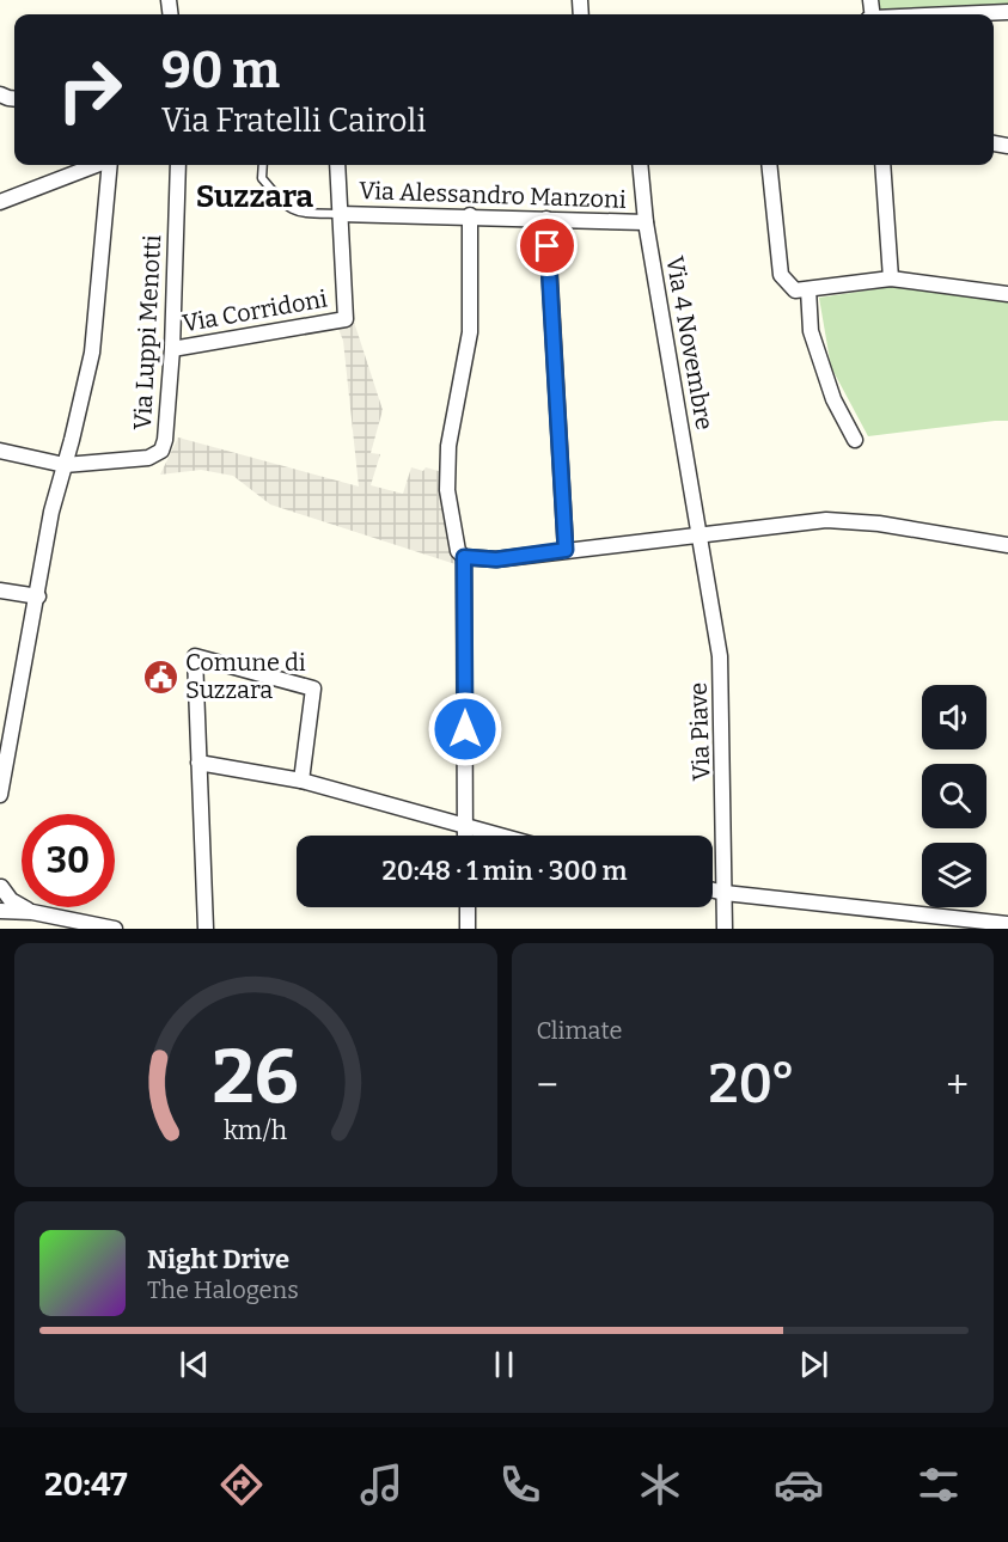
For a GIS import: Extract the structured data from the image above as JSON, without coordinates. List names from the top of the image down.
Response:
{
  "streets": {
    "street": [
      "Via Alessandro Manzoni",
      "Via Corridoni",
      "Via Luppi Menotti",
      "Via 4 Novembre",
      "Via Piave"
    ]
  },
  "crossings": [
    ["Via Alessandro Manzoni", "Via Corridoni"],
    ["Via Alessandro Manzoni", "Via 4 Novembre"],
    ["Via Corridoni", "Via Luppi Menotti"],
    ["Via 4 Novembre", "Via Piave"]
  ],
  "districts": ["Suzzara"],
  "places": {
    "public building": ["Comune di Suzzara"]
  },
  "page": {
    "turn": ["90 m", "Via Fratelli Cairoli"],
    "limit": "30",
    "trip": "20:48 · 1 min · 300 m",
    "tile": "Climate",
    "heat": ["−", "20°", "+"],
    "song": ["Night Drive", "The Halogens"],
    "tabs": "20:47",
    "gauge": ["26", "km/h"]
  }
}
